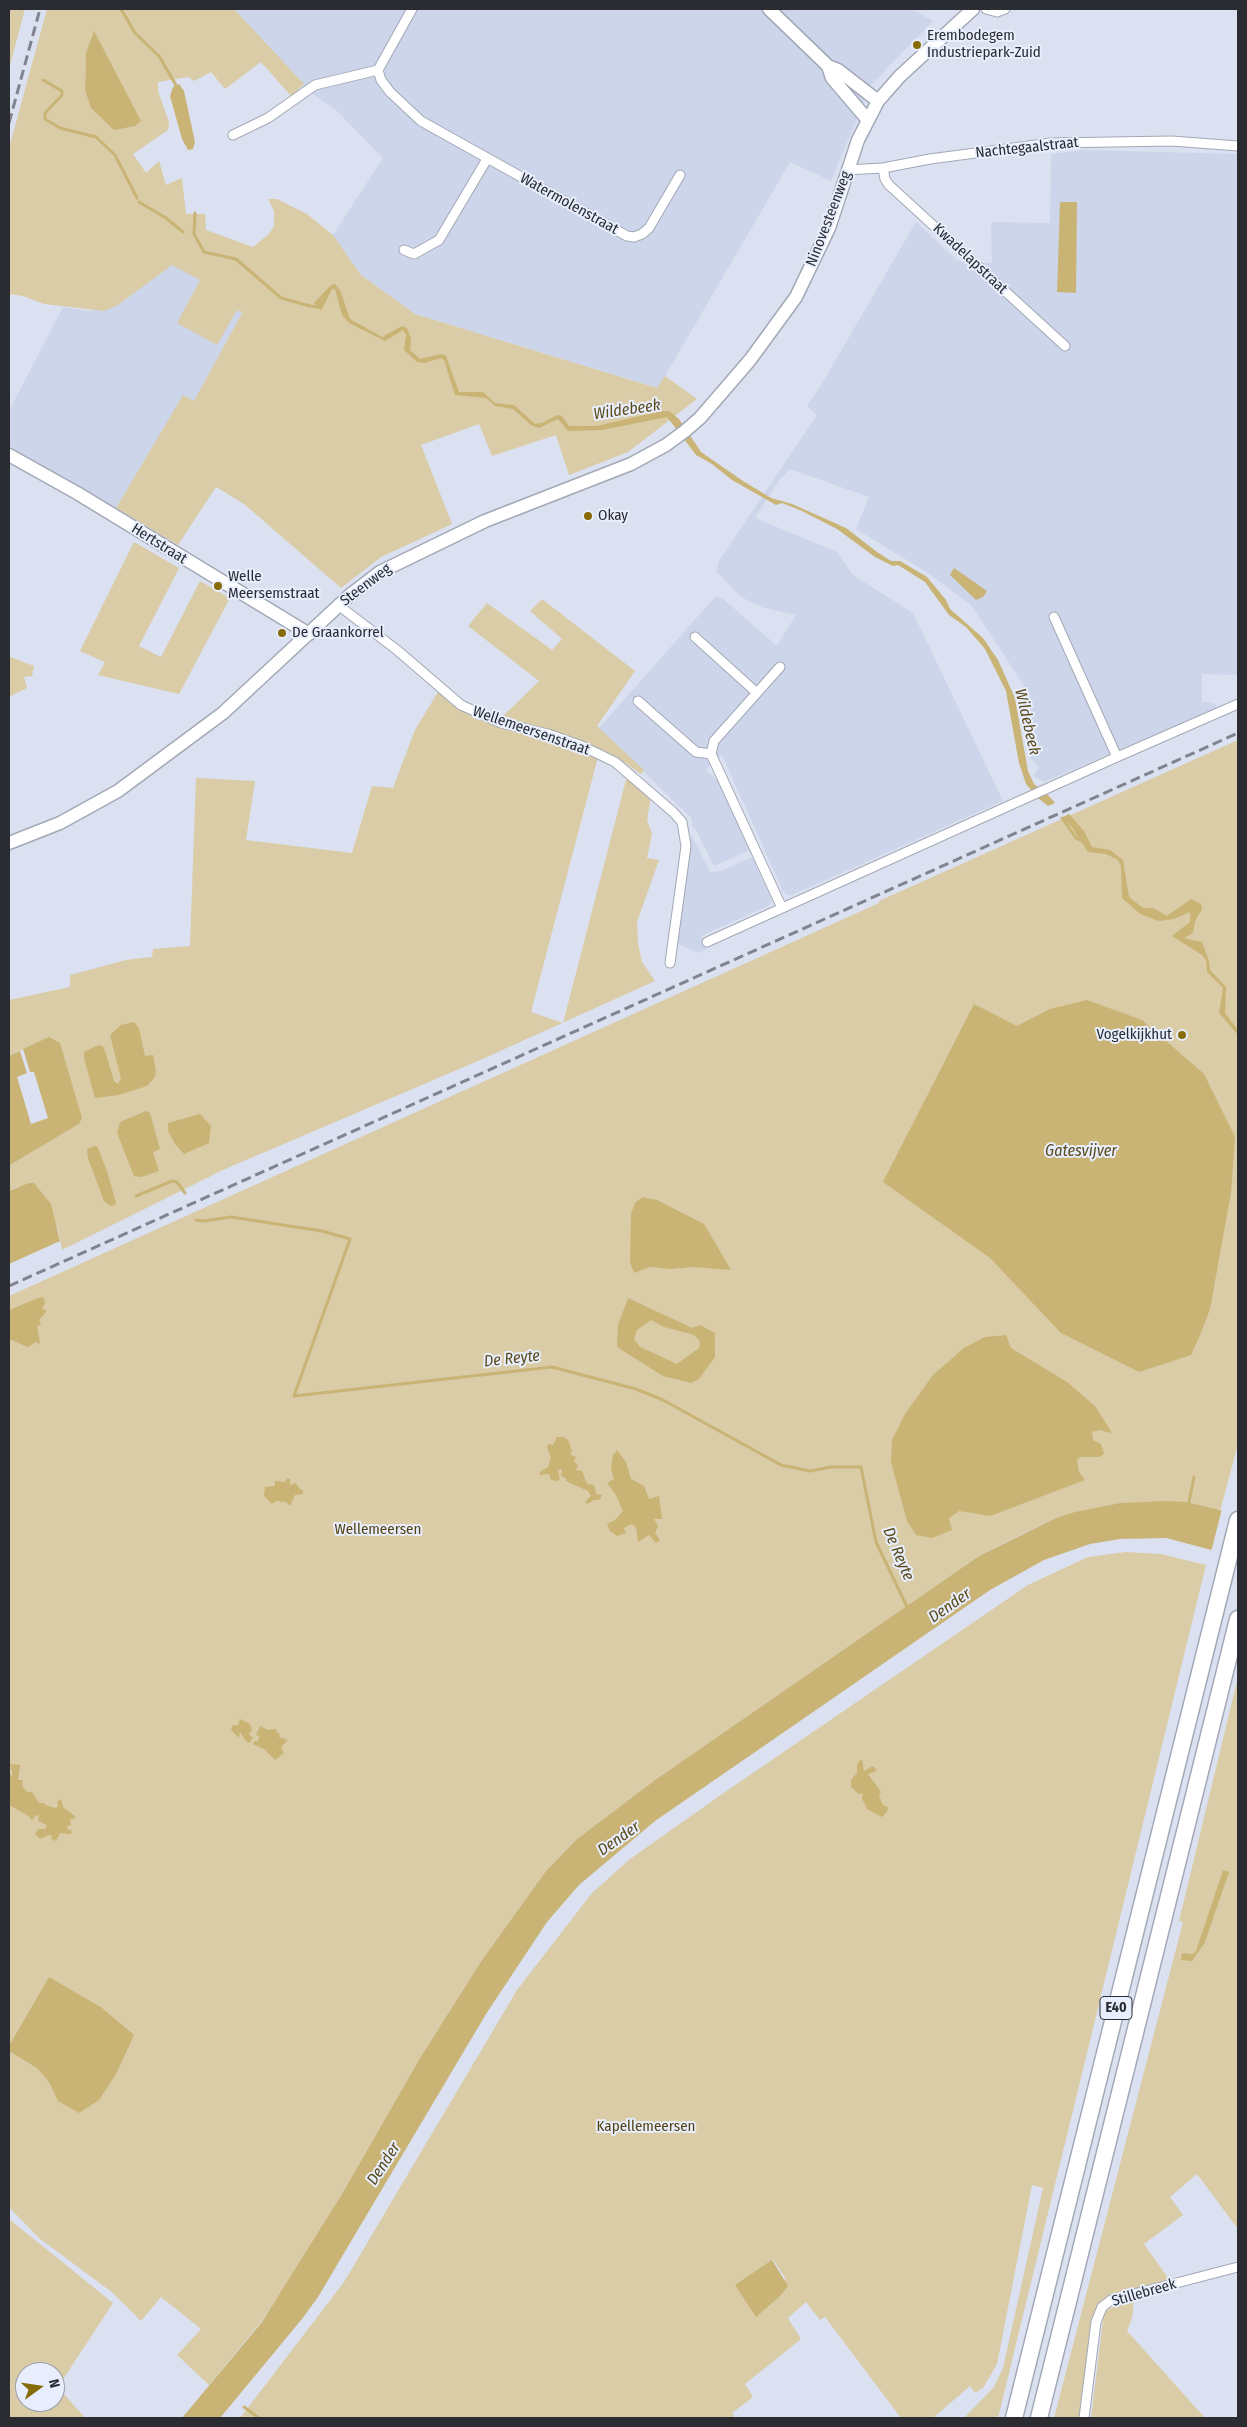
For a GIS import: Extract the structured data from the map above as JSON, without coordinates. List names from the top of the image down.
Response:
{
  "streets": {
    "highway": ["E40"],
    "main road": ["Ninovesteenweg", "Hertstraat", "Steenweg"],
    "street": [
      "Nachtegaalstraat",
      "Watermolenstraat",
      "Kwadelapstraat",
      "Wellemeersenstraat",
      "Stillebreek"
    ]
  },
  "crossings": [
    ["Nachtegaalstraat", "Ninovesteenweg"],
    ["Nachtegaalstraat", "Kwadelapstraat"],
    ["Ninovesteenweg", "Steenweg"],
    ["Hertstraat", "Steenweg"],
    ["Steenweg", "Wellemeersenstraat"]
  ],
  "water": [
    "Wildebeek",
    "Gatesvijver",
    "De Reyte",
    "Dender"
  ],
  "parks": ["Wellemeersen", "Kapellemeersen"],
  "places": [
    "Erembodegem Industriepark-Zuid",
    "Okay",
    "Welle Meersemstraat",
    "De Graankorrel",
    "Vogelkijkhut"
  ],
  "north": "right"
}
